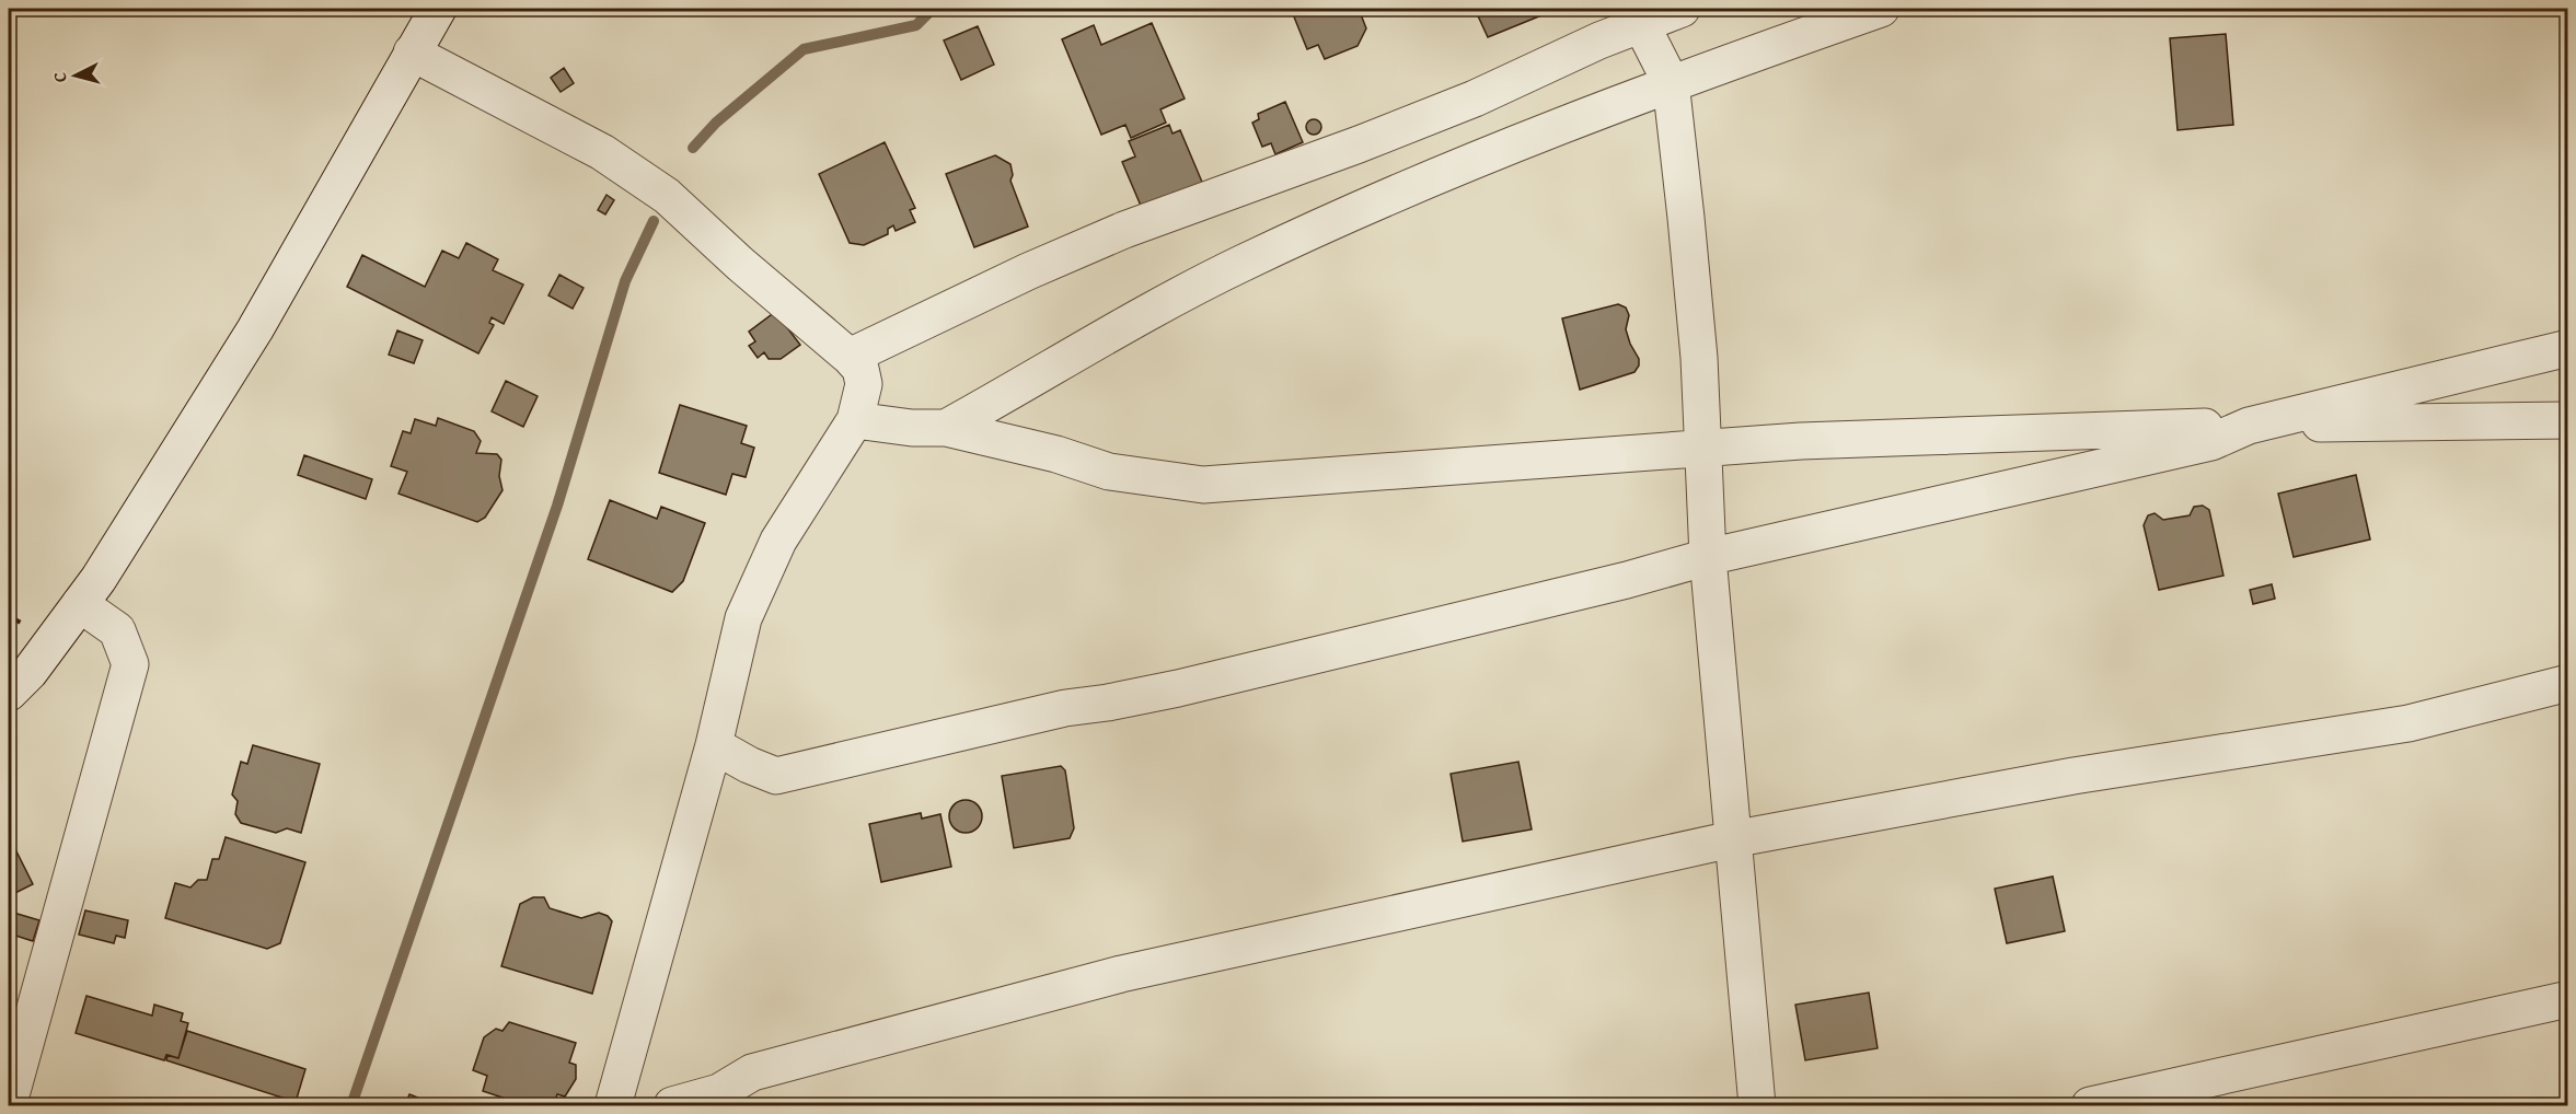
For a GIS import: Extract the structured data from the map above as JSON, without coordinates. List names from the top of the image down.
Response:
{
  "north": "left"
}
